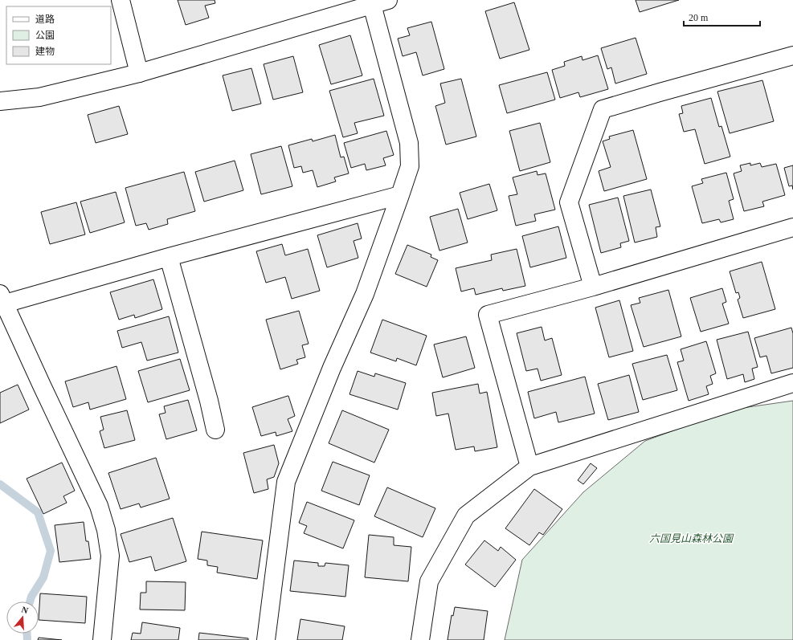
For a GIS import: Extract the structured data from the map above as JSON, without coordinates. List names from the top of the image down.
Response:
{
  "parks": ["六国見山森林公園"],
  "legend": ["道路", "公園", "建物"],
  "scale_bar": "20 m",
  "north": "top"
}
